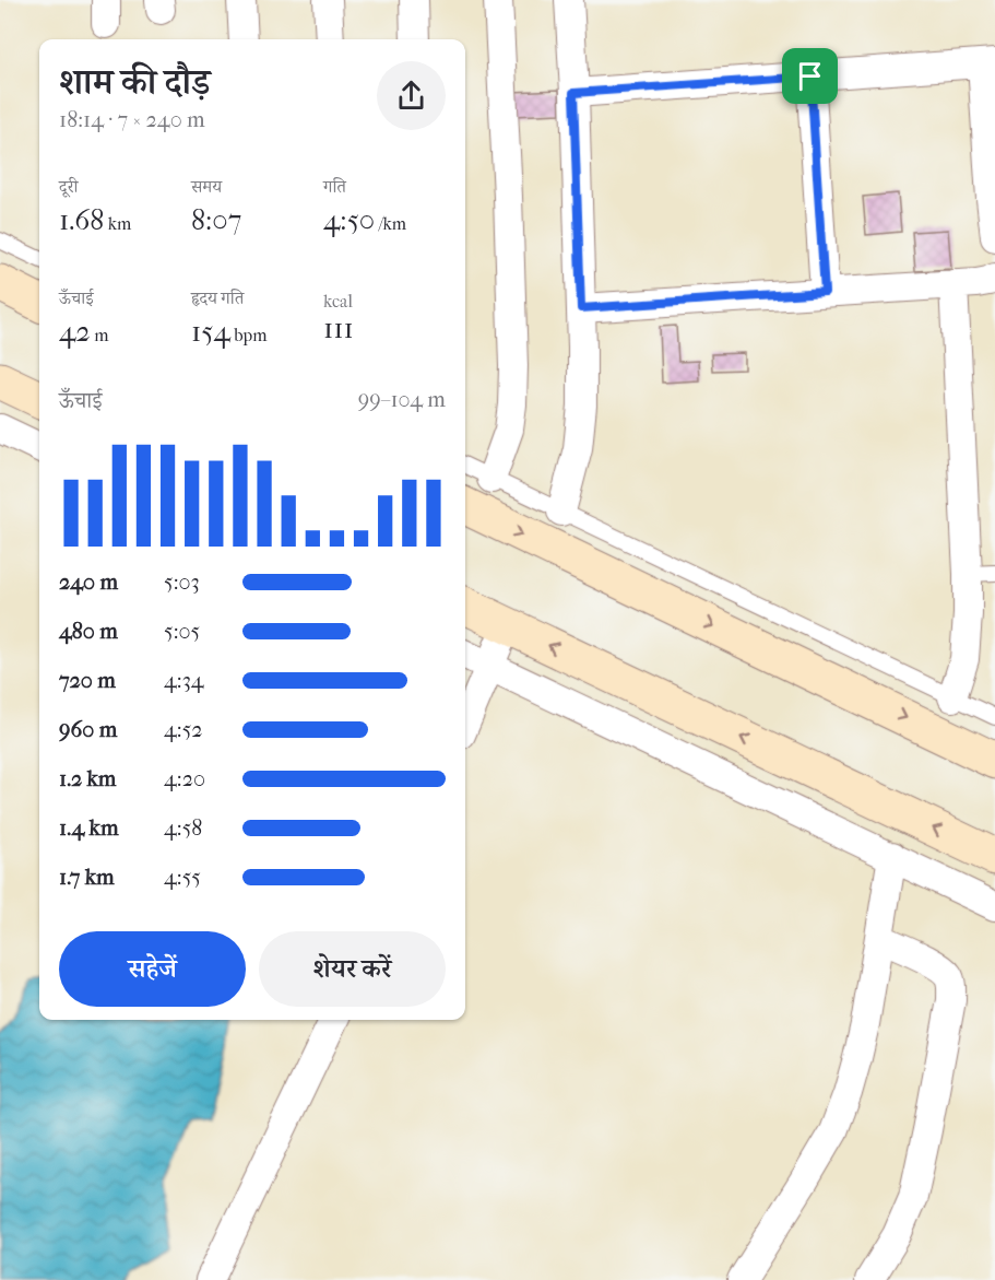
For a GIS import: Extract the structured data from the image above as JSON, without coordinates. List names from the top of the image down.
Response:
{
  "page": {
    "heading": ["शाम की दौड़", "18:14 · 7 × 240 m"],
    "stats": [
      ["दूरी", "1.68 km"],
      ["समय", "8:07"],
      ["गति", "4:50 /km"],
      ["ऊँचाई", "42 m"],
      ["हृदय गति", "154 bpm"],
      ["kcal", "111"]
    ],
    "chart": ["ऊँचाई", "99–104 m"],
    "list": [
      {
        "name": "240 m",
        "note": "5:03"
      },
      {
        "name": "480 m",
        "note": "5:05"
      },
      {
        "name": "720 m",
        "note": "4:34"
      },
      {
        "name": "960 m",
        "note": "4:52"
      },
      {
        "name": "1.2 km",
        "note": "4:20"
      },
      {
        "name": "1.4 km",
        "note": "4:58"
      },
      {
        "name": "1.7 km",
        "note": "4:55"
      }
    ],
    "buttons": ["सहेजें", "शेयर करें"]
  }
}
